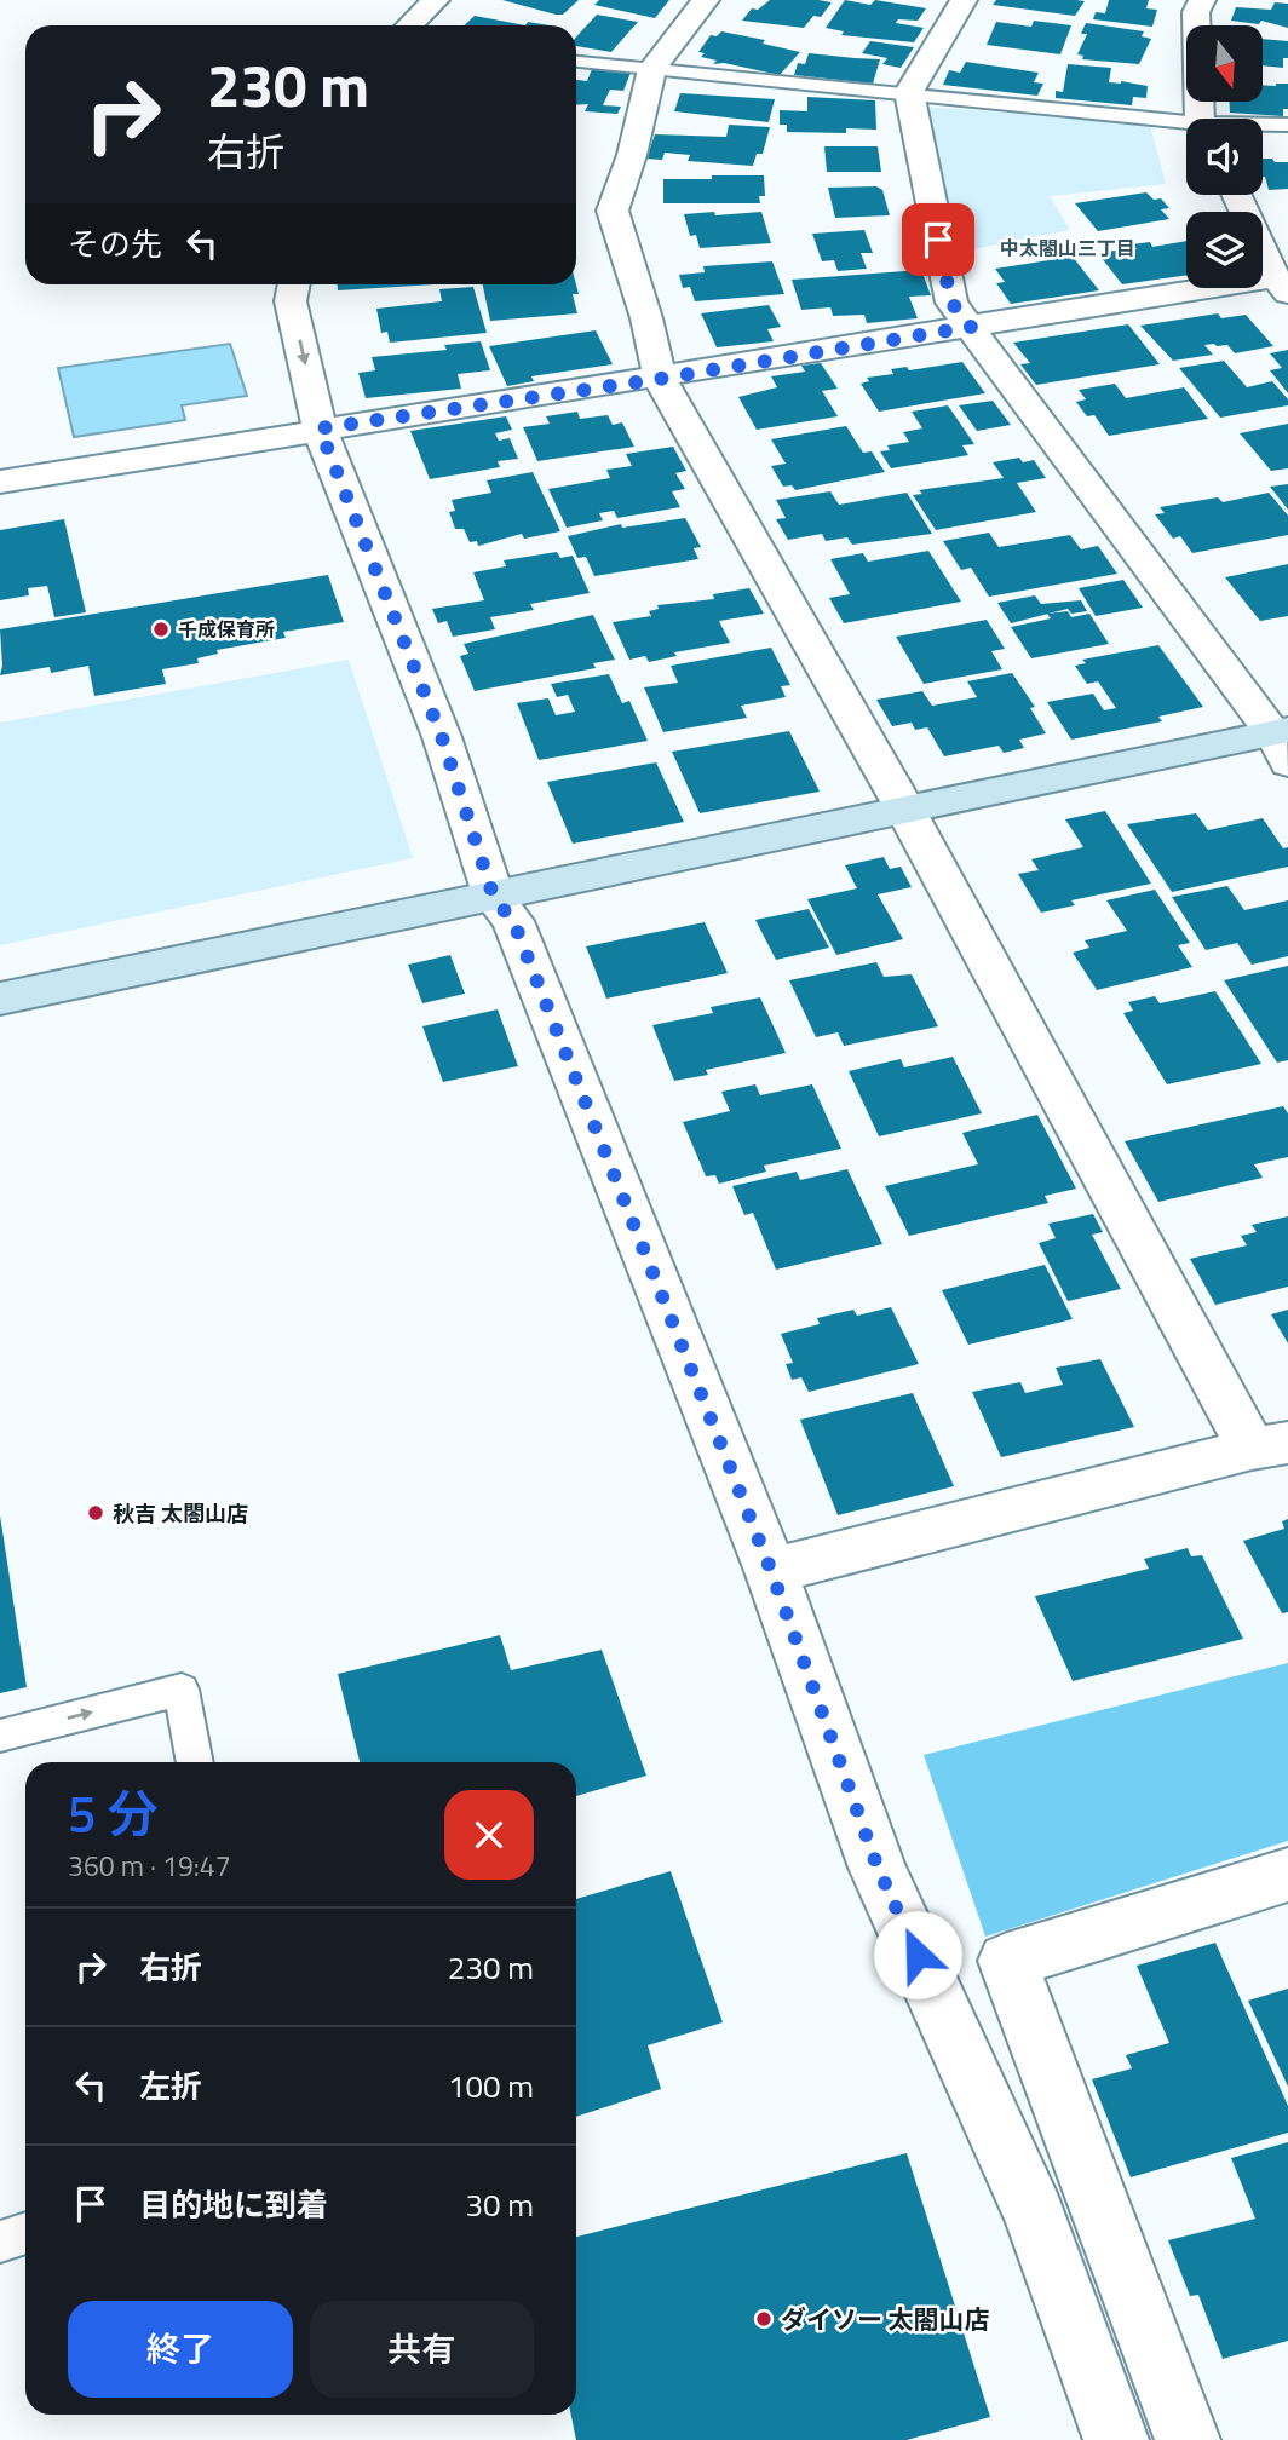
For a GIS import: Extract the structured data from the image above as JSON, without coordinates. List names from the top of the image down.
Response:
{
  "districts": ["中太閤山三丁目"],
  "places": ["千成保育所", "秋吉 太閤山店", "ダイソー 太閤山店"],
  "north": "bottom",
  "page": {
    "turn": ["230 m", "右折"],
    "then": "その先",
    "heading": ["5 分", "360 m · 19:47"],
    "list": [
      {
        "name": "右折",
        "value": "230 m"
      },
      {
        "name": "左折",
        "value": "100 m"
      },
      {
        "name": "目的地に到着",
        "value": "30 m"
      }
    ],
    "buttons": ["終了", "共有"]
  }
}
